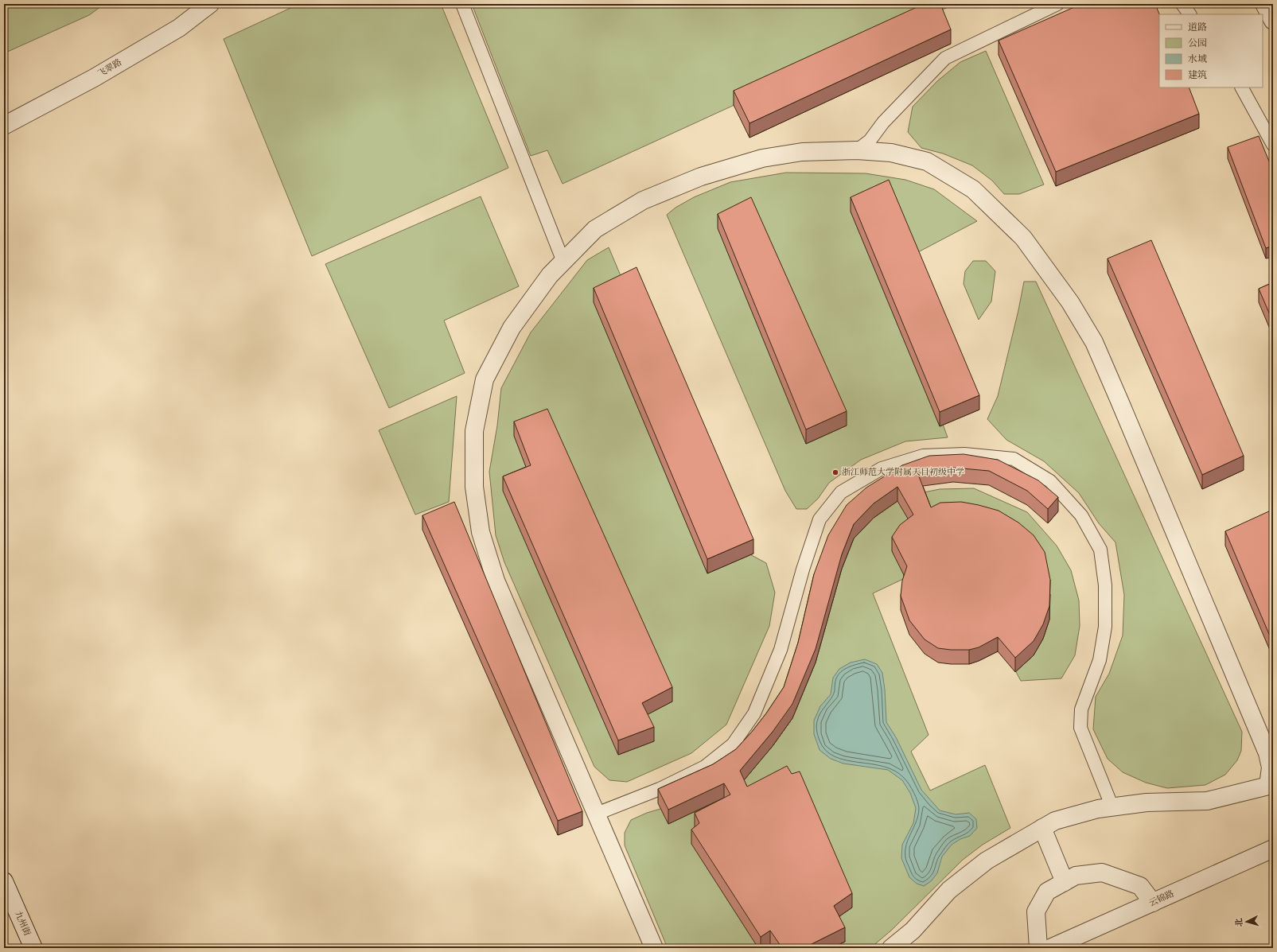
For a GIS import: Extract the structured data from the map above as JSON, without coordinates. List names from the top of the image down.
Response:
{
  "streets": {
    "street": ["飞翠路", "云锦路", "九州街"]
  },
  "places": ["浙江师范大学附属天目初级中学"],
  "legend": [
    "道路",
    "公园",
    "水域",
    "建筑"
  ],
  "north": "left"
}
